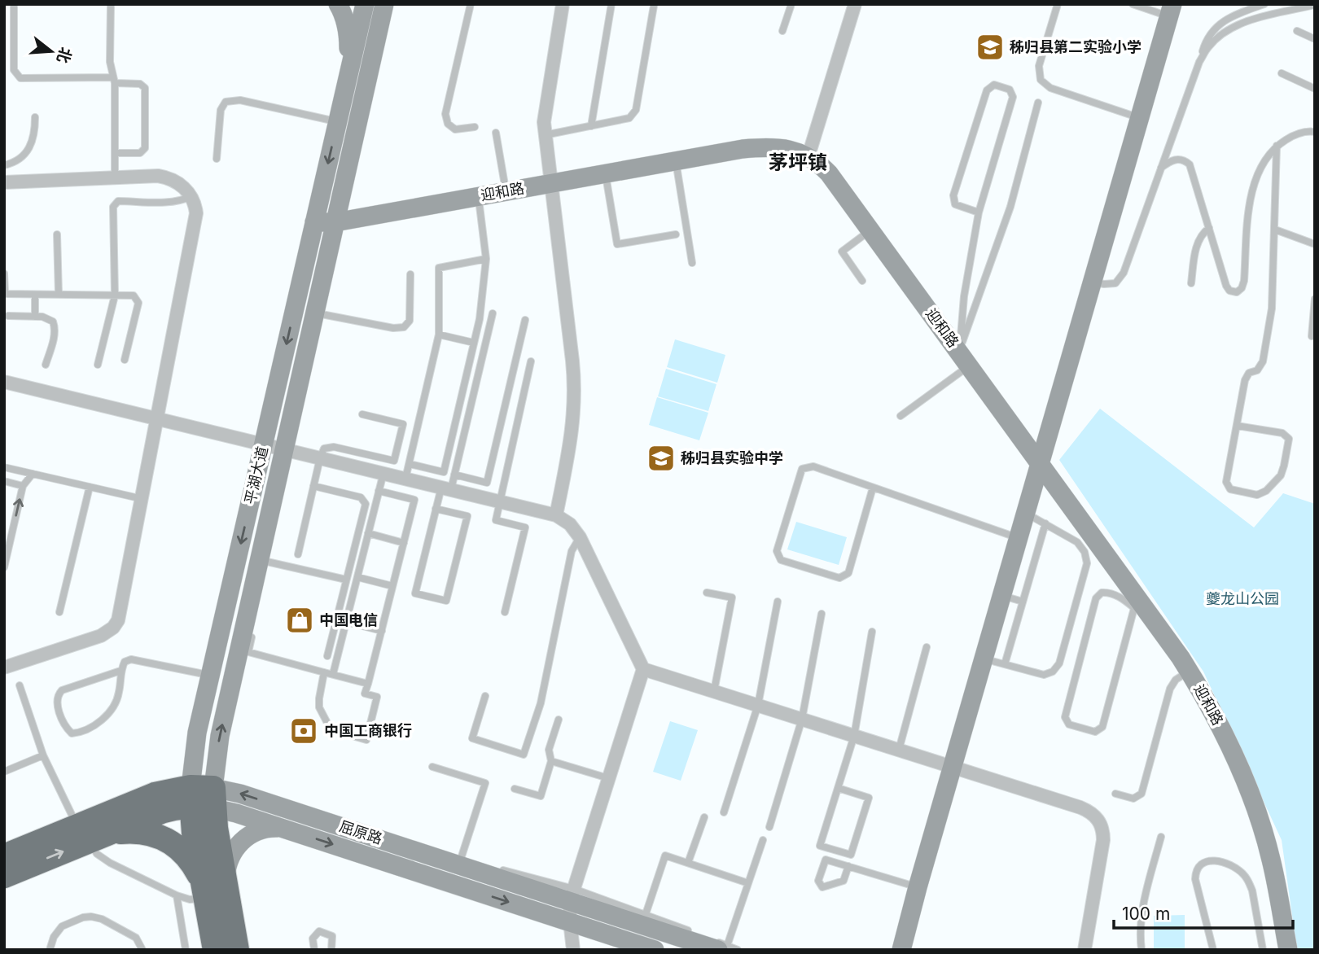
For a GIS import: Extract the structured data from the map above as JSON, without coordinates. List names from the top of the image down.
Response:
{
  "streets": {
    "highway": ["平湖大道", "屈原路"],
    "main road": ["迎和路"]
  },
  "crossings": [
    ["迎和路", "平湖大道"],
    ["平湖大道", "屈原路"]
  ],
  "districts": ["茅坪镇"],
  "parks": ["夔龙山公园"],
  "places": {
    "school or university": ["秭归县第二实验小学", "秭归县实验中学"],
    "shop": ["中国电信"],
    "bank": ["中国工商银行"]
  },
  "scale_bar": "100 m",
  "north": "right"
}
